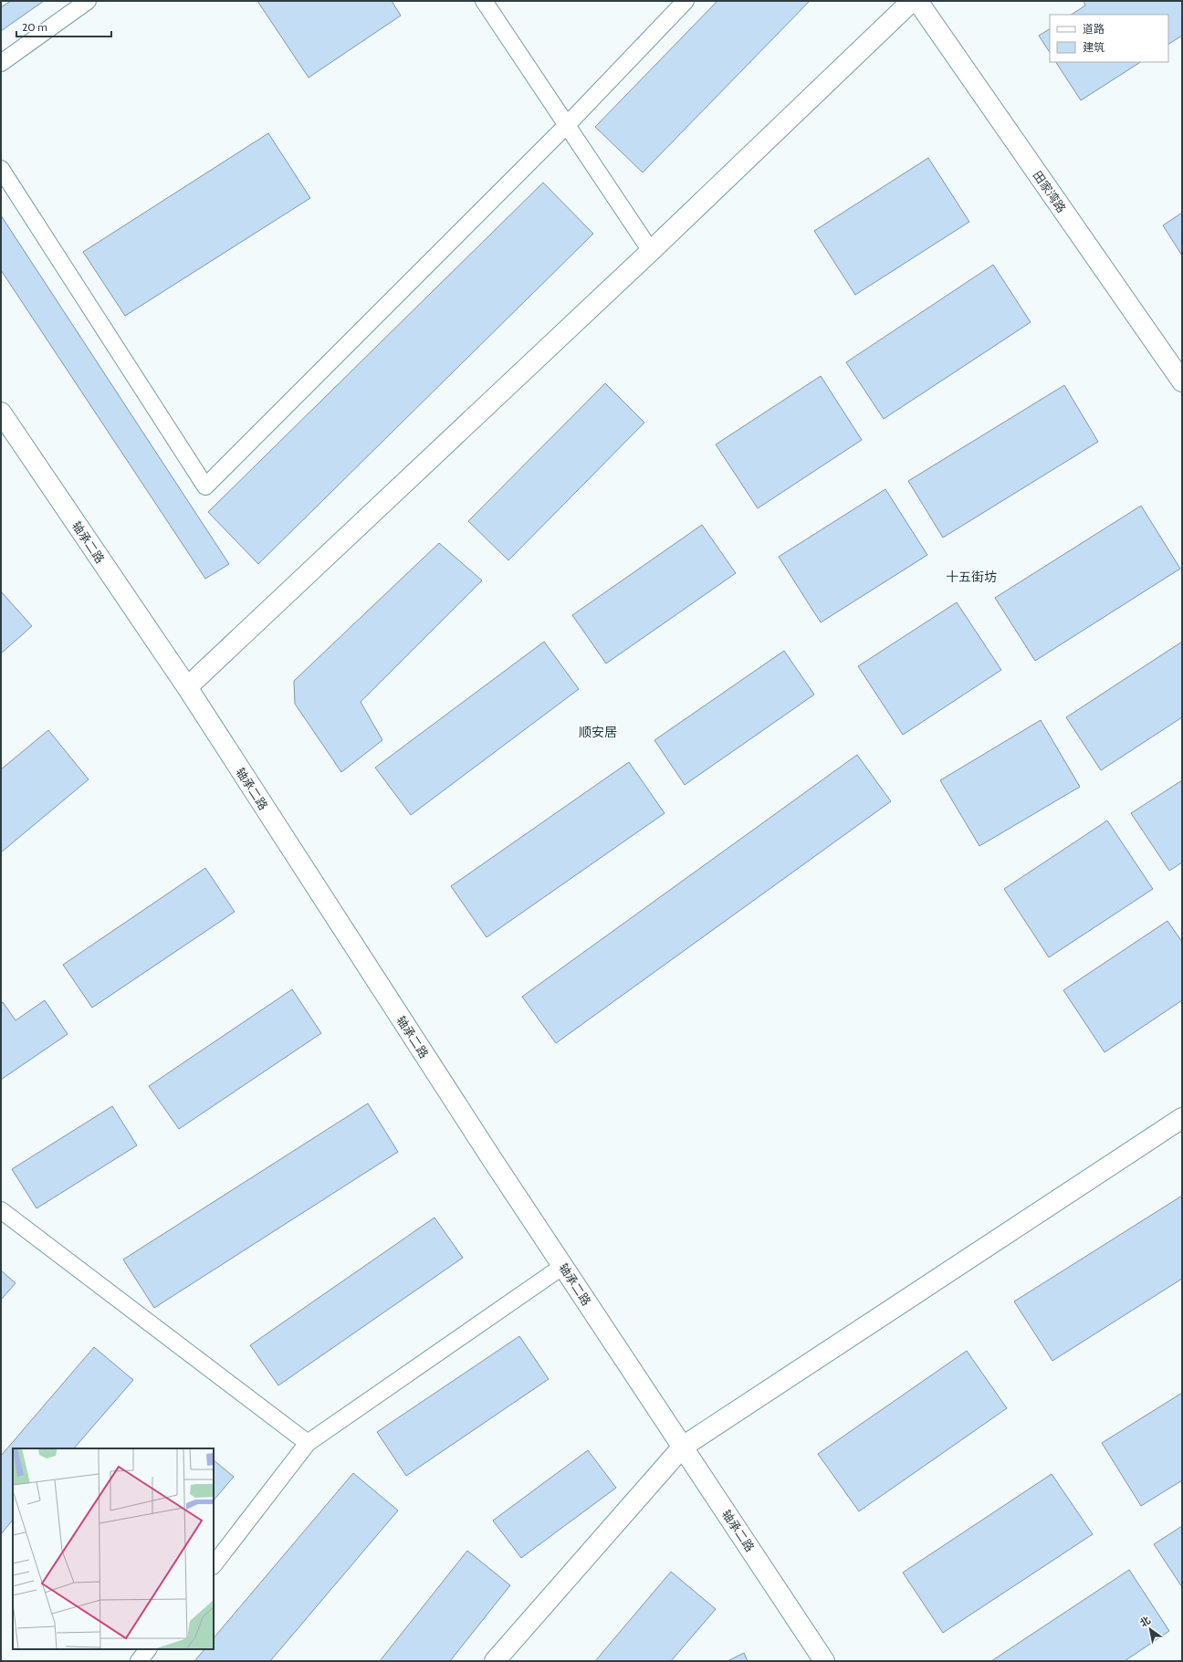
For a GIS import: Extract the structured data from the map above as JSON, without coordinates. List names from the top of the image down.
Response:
{
  "streets": {
    "street": ["田家湾路", "轴承二路"]
  },
  "districts": ["十五街坊", "顺安居"],
  "legend": ["道路", "建筑"],
  "scale_bar": "20 m",
  "north": "top left"
}
